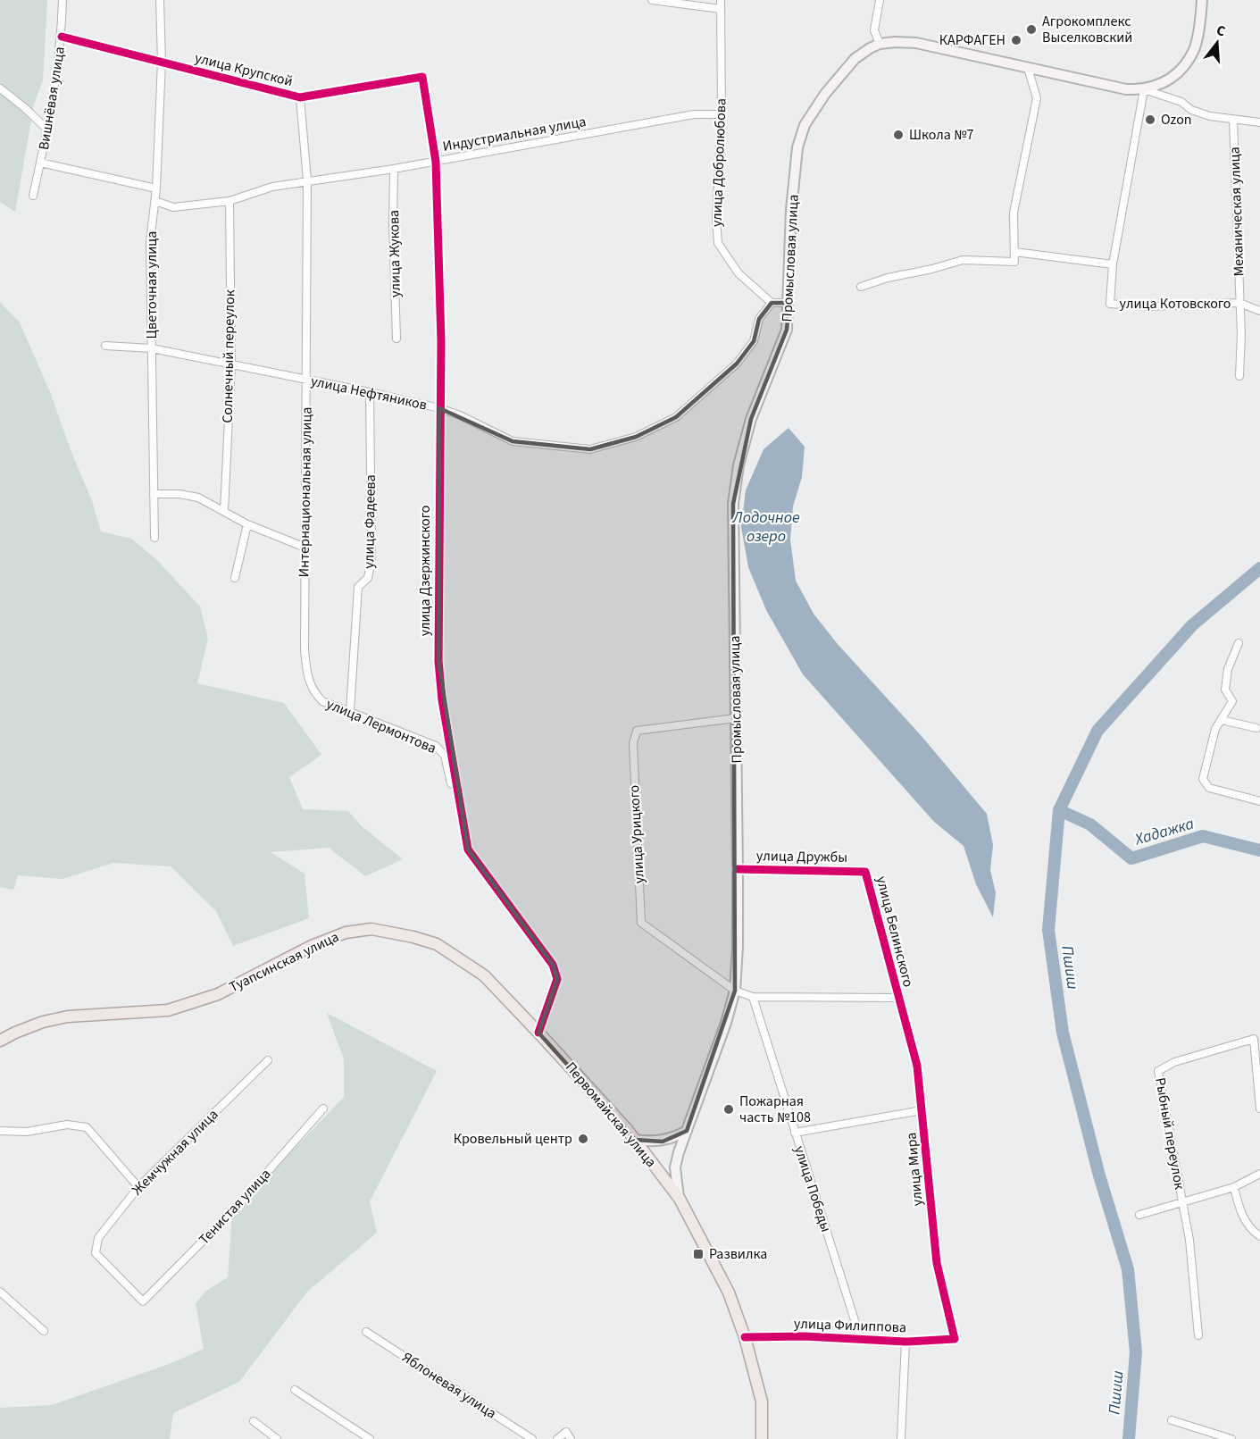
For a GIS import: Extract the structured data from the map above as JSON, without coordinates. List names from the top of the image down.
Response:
{
  "streets": {
    "main road": ["Промысловая улица", "Туапсинская улица", "Первомайская улица"],
    "street": [
      "улица Крупской",
      "Вишнёвая улица",
      "Индустриальная улица",
      "улица Добролюбова",
      "Механическая улица",
      "улица Жукова",
      "Цветочная улица",
      "улица Котовского",
      "Солнечный переулок",
      "улица Нефтяников",
      "Интернациональная улица",
      "улица Фадеева",
      "улица Дзержинского",
      "улица Лермонтова",
      "улица Урицкого",
      "улица Дружбы",
      "улица Белинского",
      "Рыбный переулок",
      "Жемчужная улица",
      "улица Мира",
      "улица Победы",
      "Тенистая улица",
      "улица Филиппова",
      "Яблоневая улица"
    ]
  },
  "crossings": [
    ["улица Крупской", "Вишнёвая улица"],
    ["улица Крупской", "Цветочная улица"],
    ["улица Крупской", "Интернациональная улица"],
    ["улица Крупской", "улица Дзержинского"],
    ["Индустриальная улица", "улица Добролюбова"],
    ["Индустриальная улица", "улица Жукова"],
    ["Индустриальная улица", "Цветочная улица"],
    ["Индустриальная улица", "Солнечный переулок"],
    ["Индустриальная улица", "Интернациональная улица"],
    ["Индустриальная улица", "улица Дзержинского"],
    ["улица Добролюбова", "улица Нефтяников"],
    ["Механическая улица", "улица Котовского"],
    ["Промысловая улица", "улица Урицкого"],
    ["Промысловая улица", "улица Дружбы"],
    ["Промысловая улица", "Первомайская улица"],
    ["Цветочная улица", "улица Нефтяников"],
    ["Солнечный переулок", "улица Нефтяников"],
    ["улица Нефтяников", "Интернациональная улица"],
    ["улица Нефтяников", "улица Фадеева"],
    ["улица Нефтяников", "улица Дзержинского"],
    ["Интернациональная улица", "улица Лермонтова"],
    ["улица Фадеева", "улица Лермонтова"],
    ["улица Дзержинского", "улица Лермонтова"],
    ["улица Дзержинского", "Туапсинская улица"],
    ["улица Дзержинского", "Первомайская улица"],
    ["улица Дружбы", "улица Белинского"],
    ["улица Белинского", "улица Мира"],
    ["Туапсинская улица", "Первомайская улица"],
    ["Первомайская улица", "улица Филиппова"],
    ["Жемчужная улица", "Тенистая улица"],
    ["улица Мира", "улица Победы"],
    ["улица Мира", "улица Филиппова"],
    ["улица Победы", "улица Филиппова"]
  ],
  "water": ["Лодочное озеро", "Хадажка", "Пшиш"],
  "places": {
    "other": [
      "Агрокомплекс Выселковский",
      "КАРФАГЕН",
      "Ozon",
      "Школа №7",
      "Пожарная часть №108",
      "Кровельный центр"
    ],
    "transit": ["Развилка"]
  },
  "north": "top"
}
